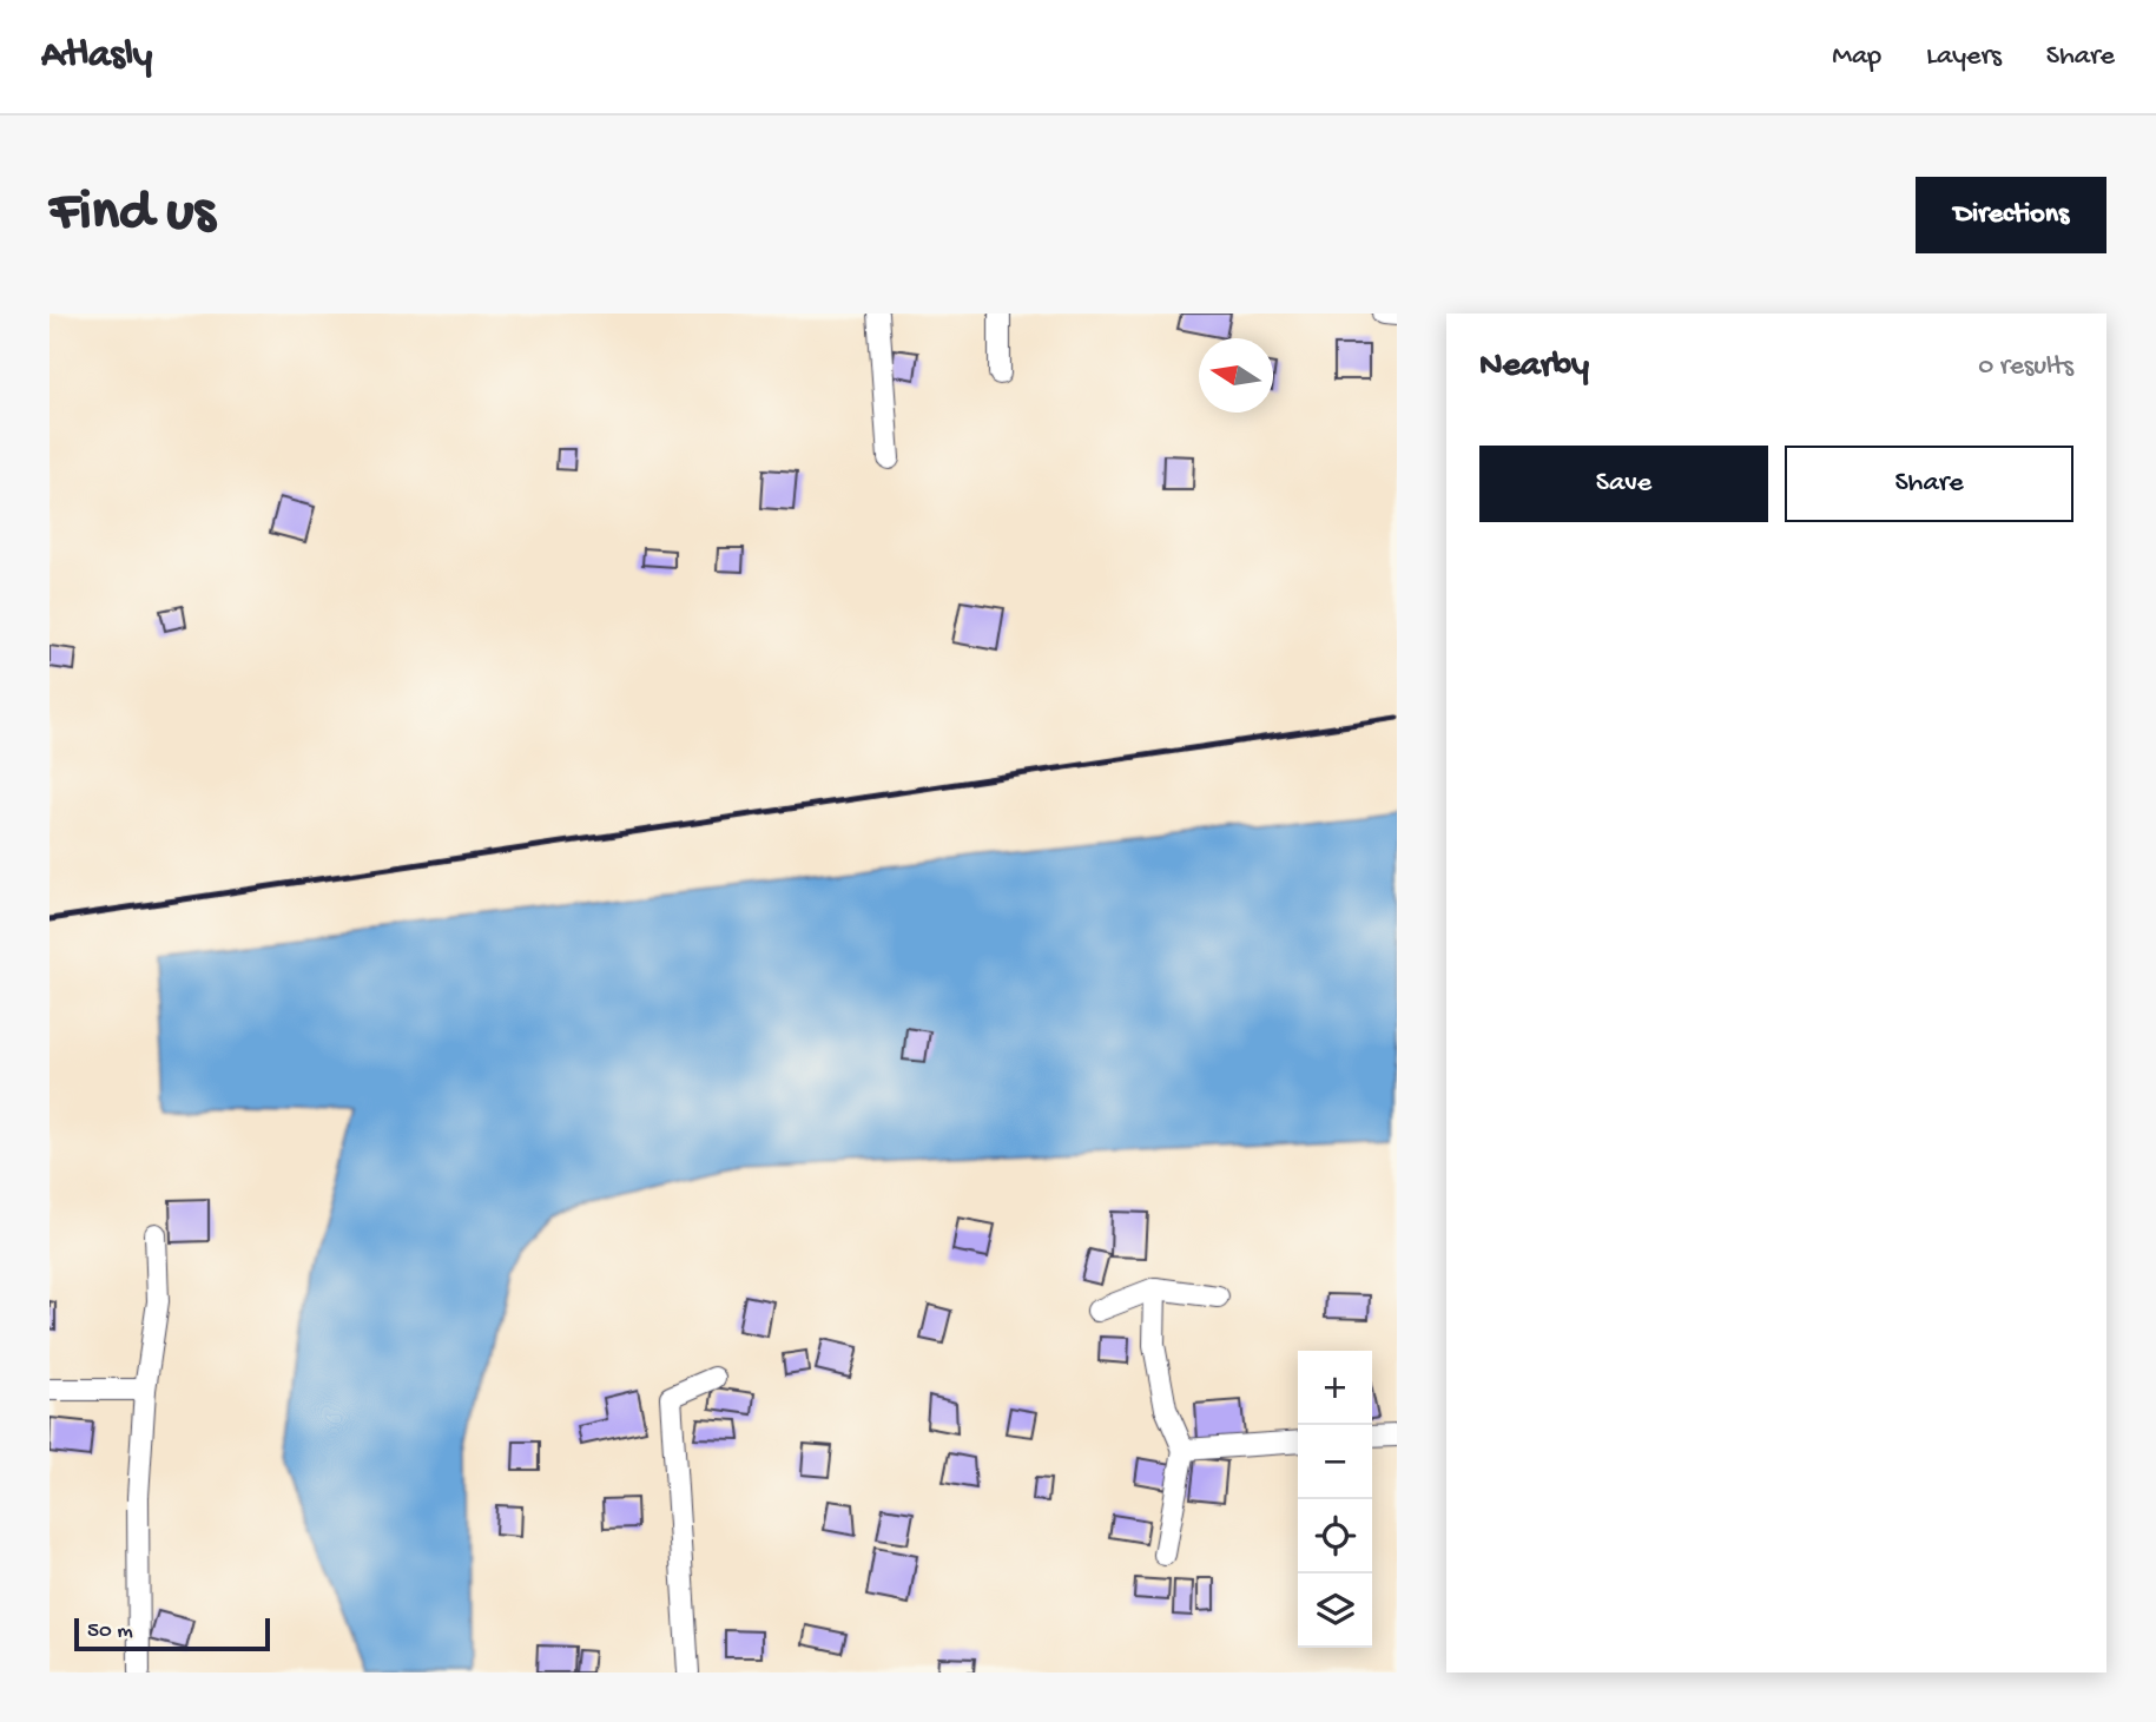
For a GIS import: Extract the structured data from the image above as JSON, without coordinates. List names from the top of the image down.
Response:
{
  "scale_bar": "50 m",
  "north": "left",
  "page": {
    "header": "Atlasly",
    "nav": ["Map", "Layers", "Share"],
    "buttons": [
      "Directions",
      ["Save", "Share"]
    ],
    "title": "Find us",
    "heading": ["Nearby", "0 results"],
    "map_buttons": ["+", "−"],
    "scale": "50 m"
  }
}
